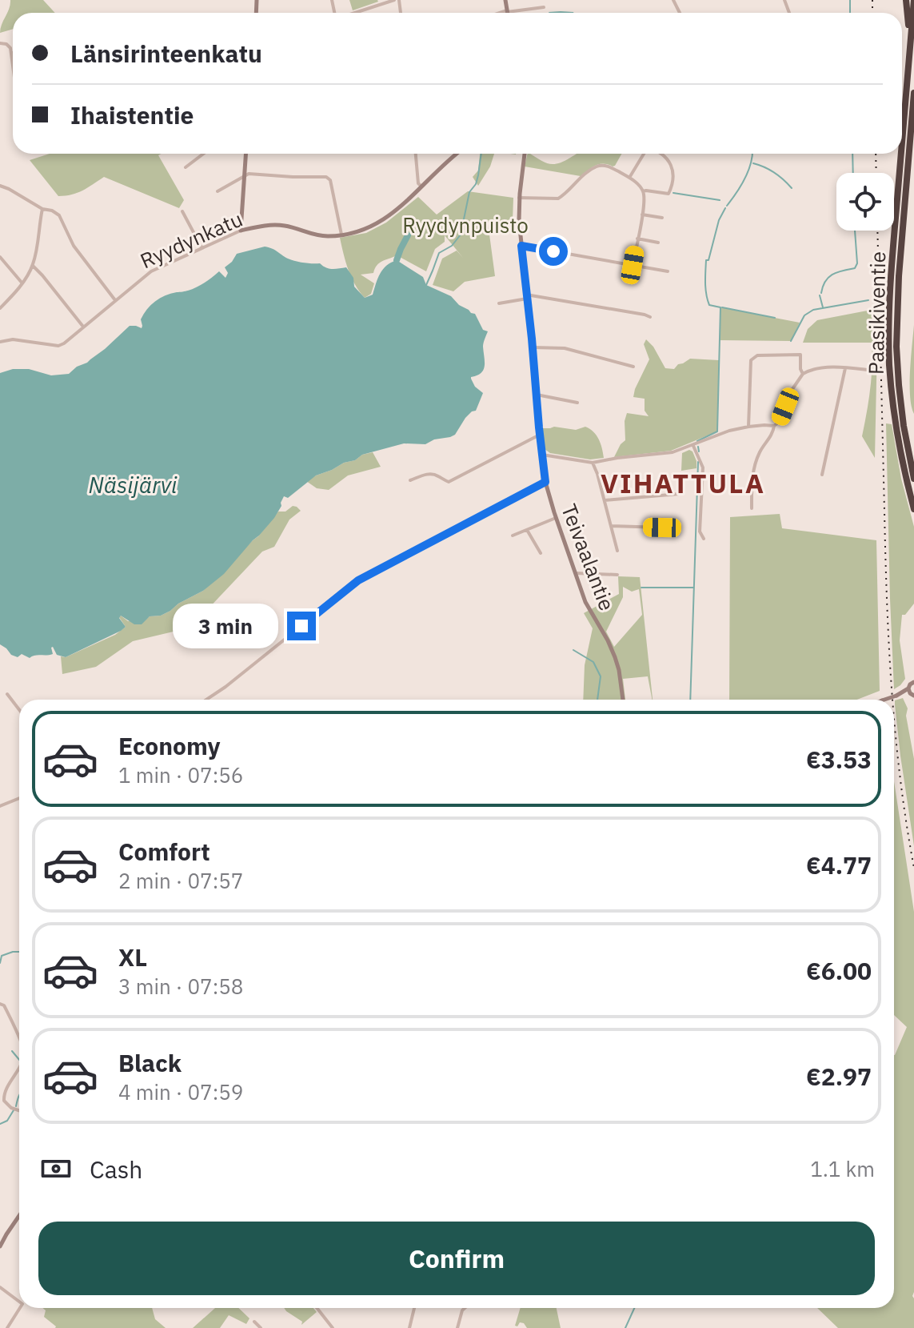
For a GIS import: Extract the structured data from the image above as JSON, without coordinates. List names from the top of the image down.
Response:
{
  "streets": {
    "highway": ["Paasikiventie"],
    "main road": ["Ryydynkatu", "Teivaalantie"]
  },
  "districts": ["VIHATTULA"],
  "water": ["Näsijärvi"],
  "parks": ["Ryydynpuisto"],
  "page": {
    "banner": ["Länsirinteenkatu", "Ihaistentie"],
    "bubble": "3 min",
    "list": [
      {
        "name": "Economy",
        "note": "1 min · 07:56",
        "value": "€3.53"
      },
      {
        "name": "Comfort",
        "note": "2 min · 07:57",
        "value": "€4.77"
      },
      {
        "name": "XL",
        "note": "3 min · 07:58",
        "value": "€6.00"
      },
      {
        "name": "Black",
        "note": "4 min · 07:59",
        "value": "€2.97"
      }
    ],
    "pay": ["Cash", "1.1 km"],
    "buttons": "Confirm"
  }
}
